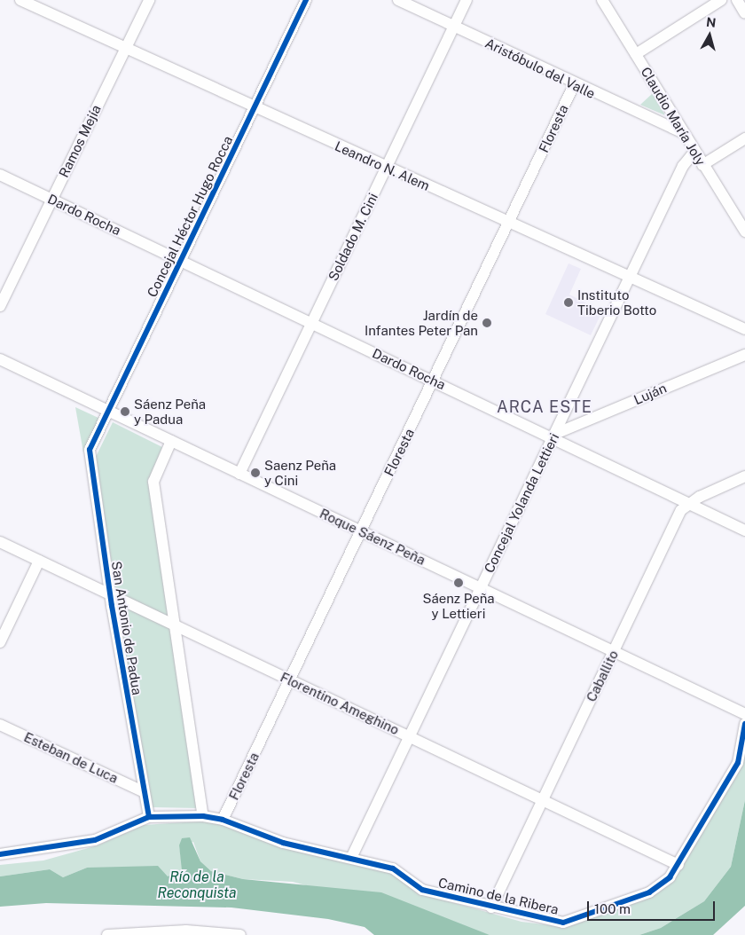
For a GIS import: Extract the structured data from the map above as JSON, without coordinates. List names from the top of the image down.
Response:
{
  "streets": {
    "street": [
      "Aristóbulo del Valle",
      "Claudio María Joly",
      "Floresta",
      "Ramos Mejía",
      "Leandro N. Alem",
      "Dardo Rocha",
      "Concejal Héctor Hugo Rocca",
      "Soldado M. Cini",
      "Luján",
      "Concejal Yolanda Lettieri",
      "Roque Sáenz Peña",
      "San Antonio de Padua",
      "Caballito",
      "Florentino Ameghino",
      "Esteban de Luca",
      "Camino de la Ribera"
    ]
  },
  "crossings": [
    ["Aristóbulo del Valle", "Claudio María Joly"],
    ["Aristóbulo del Valle", "Floresta"],
    ["Aristóbulo del Valle", "Soldado M. Cini"],
    ["Claudio María Joly", "Concejal Yolanda Lettieri"],
    ["Floresta", "Leandro N. Alem"],
    ["Floresta", "Dardo Rocha"],
    ["Floresta", "Roque Sáenz Peña"],
    ["Floresta", "Florentino Ameghino"],
    ["Floresta", "Camino de la Ribera"],
    ["Ramos Mejía", "Leandro N. Alem"],
    ["Ramos Mejía", "Dardo Rocha"],
    ["Leandro N. Alem", "Concejal Héctor Hugo Rocca"],
    ["Leandro N. Alem", "Soldado M. Cini"],
    ["Leandro N. Alem", "Concejal Yolanda Lettieri"],
    ["Dardo Rocha", "Concejal Héctor Hugo Rocca"],
    ["Dardo Rocha", "Soldado M. Cini"],
    ["Dardo Rocha", "Luján"],
    ["Dardo Rocha", "Concejal Yolanda Lettieri"],
    ["Dardo Rocha", "Caballito"],
    ["Concejal Héctor Hugo Rocca", "Roque Sáenz Peña"],
    ["Concejal Héctor Hugo Rocca", "San Antonio de Padua"],
    ["Soldado M. Cini", "Roque Sáenz Peña"],
    ["Luján", "Concejal Yolanda Lettieri"],
    ["Concejal Yolanda Lettieri", "Roque Sáenz Peña"],
    ["Concejal Yolanda Lettieri", "Florentino Ameghino"],
    ["Concejal Yolanda Lettieri", "Camino de la Ribera"],
    ["Roque Sáenz Peña", "Caballito"],
    ["San Antonio de Padua", "Florentino Ameghino"],
    ["San Antonio de Padua", "Esteban de Luca"],
    ["San Antonio de Padua", "Camino de la Ribera"],
    ["Caballito", "Florentino Ameghino"],
    ["Caballito", "Camino de la Ribera"],
    ["Florentino Ameghino", "Camino de la Ribera"]
  ],
  "districts": ["ARCA ESTE"],
  "water": ["Río de la Reconquista"],
  "places": [
    "Instituto Tiberio Botto",
    "Jardín de Infantes Peter Pan",
    "Sáenz Peña y Padua",
    "Saenz Peña y Cini",
    "Sáenz Peña y Lettieri"
  ],
  "scale_bar": "100 m",
  "north": "top"
}
